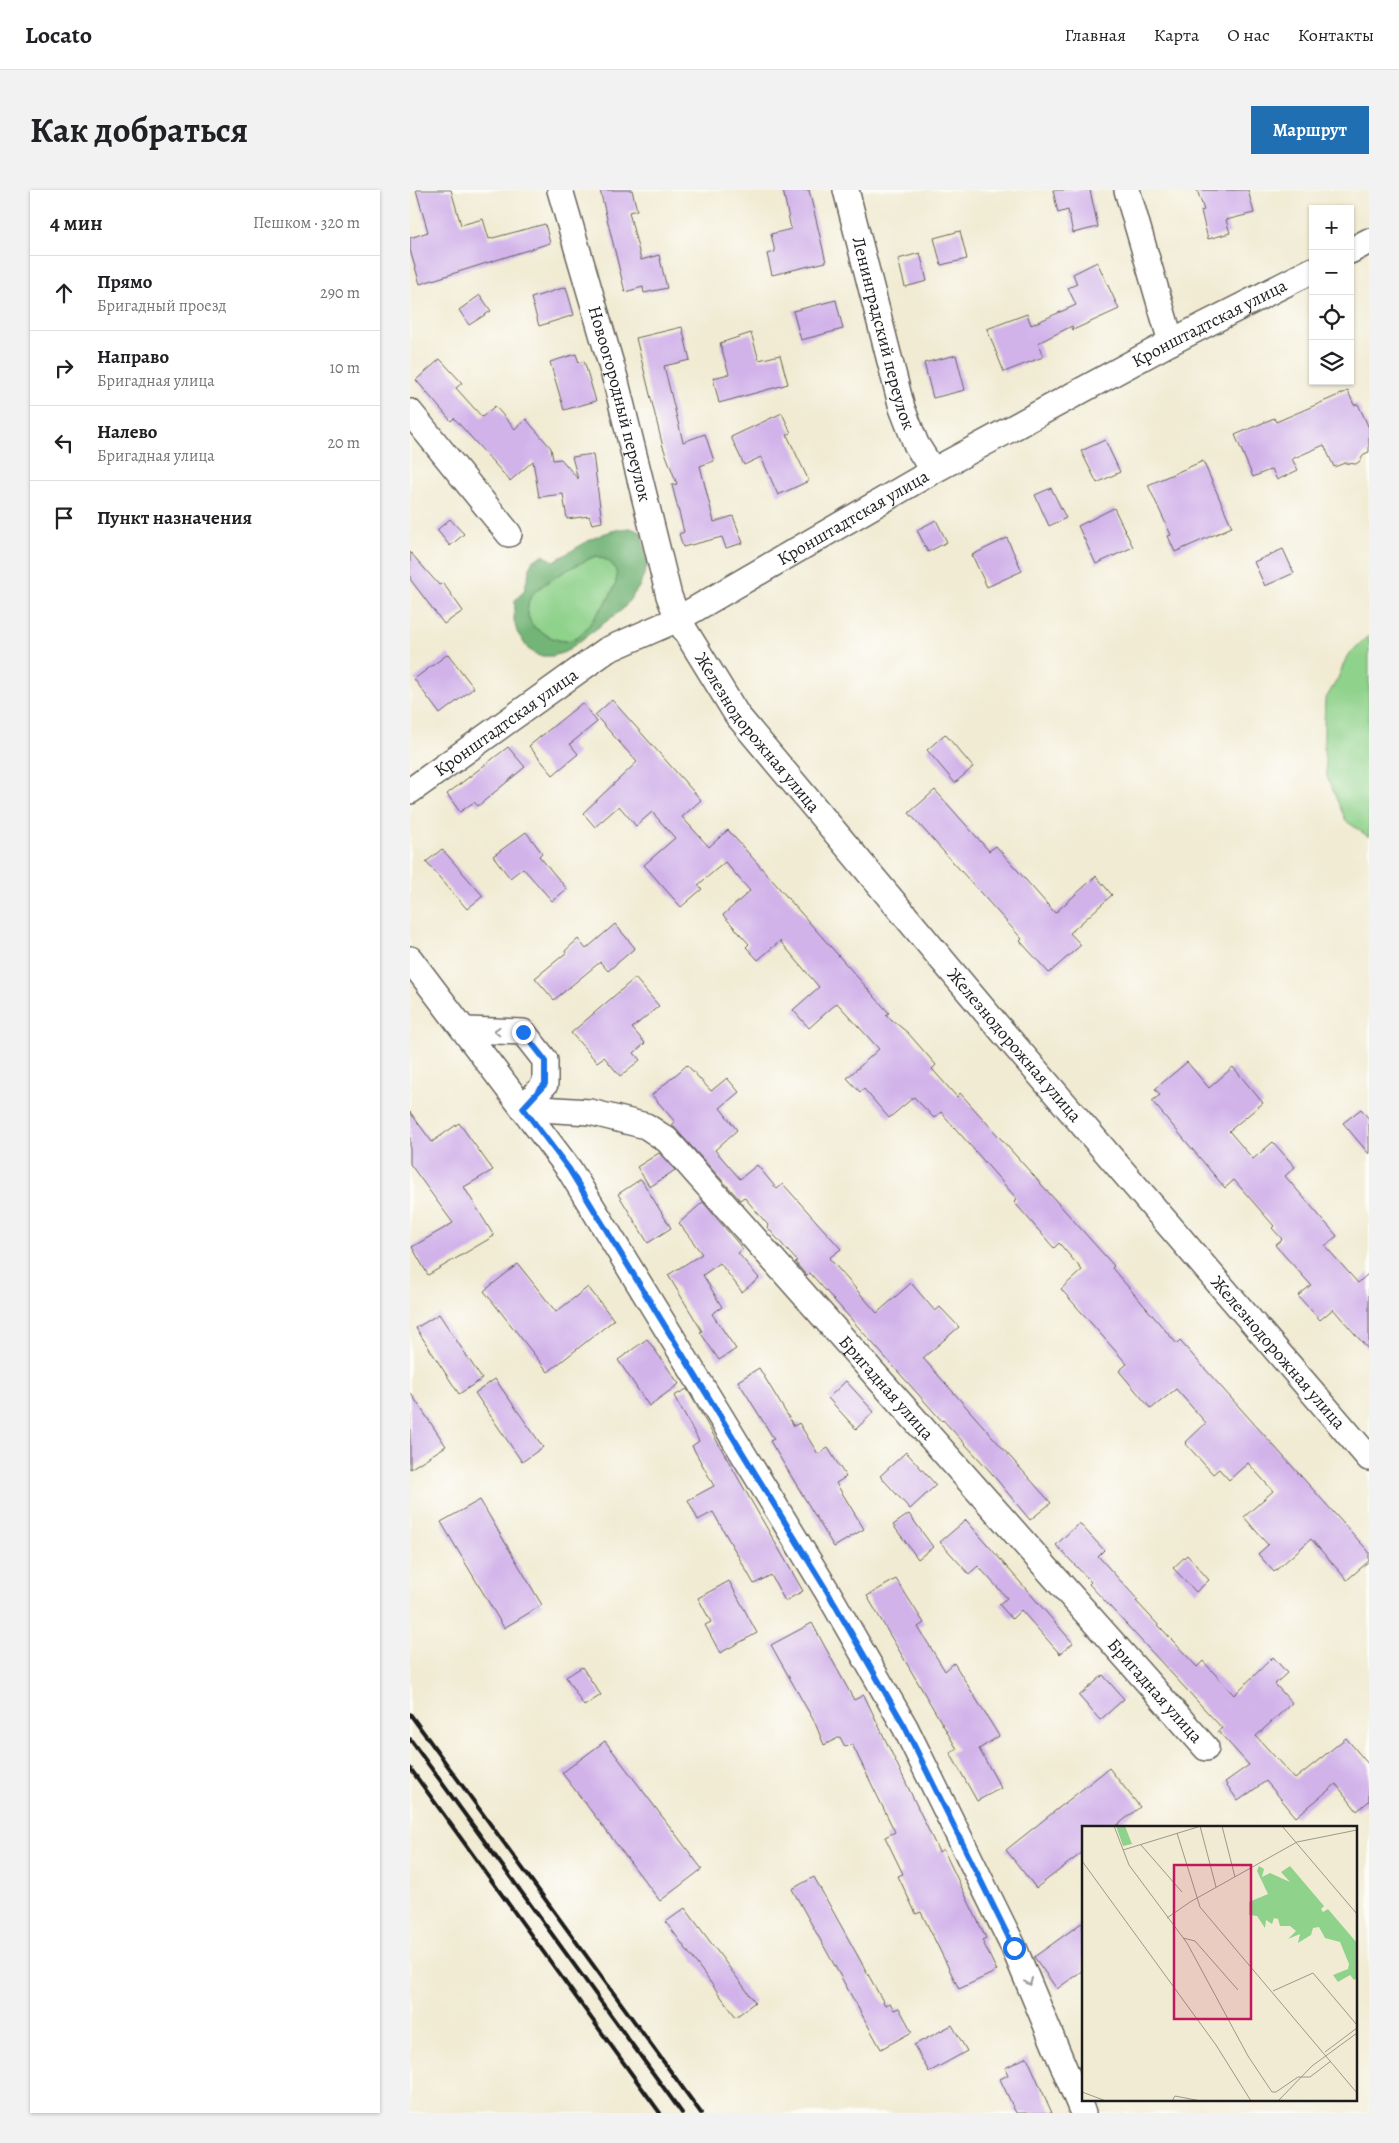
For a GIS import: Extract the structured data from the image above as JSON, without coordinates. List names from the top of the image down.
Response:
{
  "streets": {
    "street": [
      "Кронштадтская улица",
      "Ленинградский переулок",
      "Новоогородный переулок",
      "Железнодорожная улица",
      "Бригадная улица"
    ]
  },
  "crossings": [
    ["Кронштадтская улица", "Ленинградский переулок"],
    ["Кронштадтская улица", "Новоогородный переулок"],
    ["Кронштадтская улица", "Железнодорожная улица"],
    ["Новоогородный переулок", "Железнодорожная улица"]
  ],
  "page": {
    "header": "Locato",
    "nav": [
      "Главная",
      "Карта",
      "О нас",
      "Контакты"
    ],
    "title": "Как добраться",
    "buttons": "Маршрут",
    "heading": ["4 мин", "Пешком · 320 m"],
    "map_buttons": ["+", "−"],
    "list": [
      ["Прямо", "Бригадный проезд", "290 m"],
      ["Направо", "Бригадная улица", "10 m"],
      ["Налево", "Бригадная улица", "20 m"],
      "Пункт назначения"
    ]
  }
}
